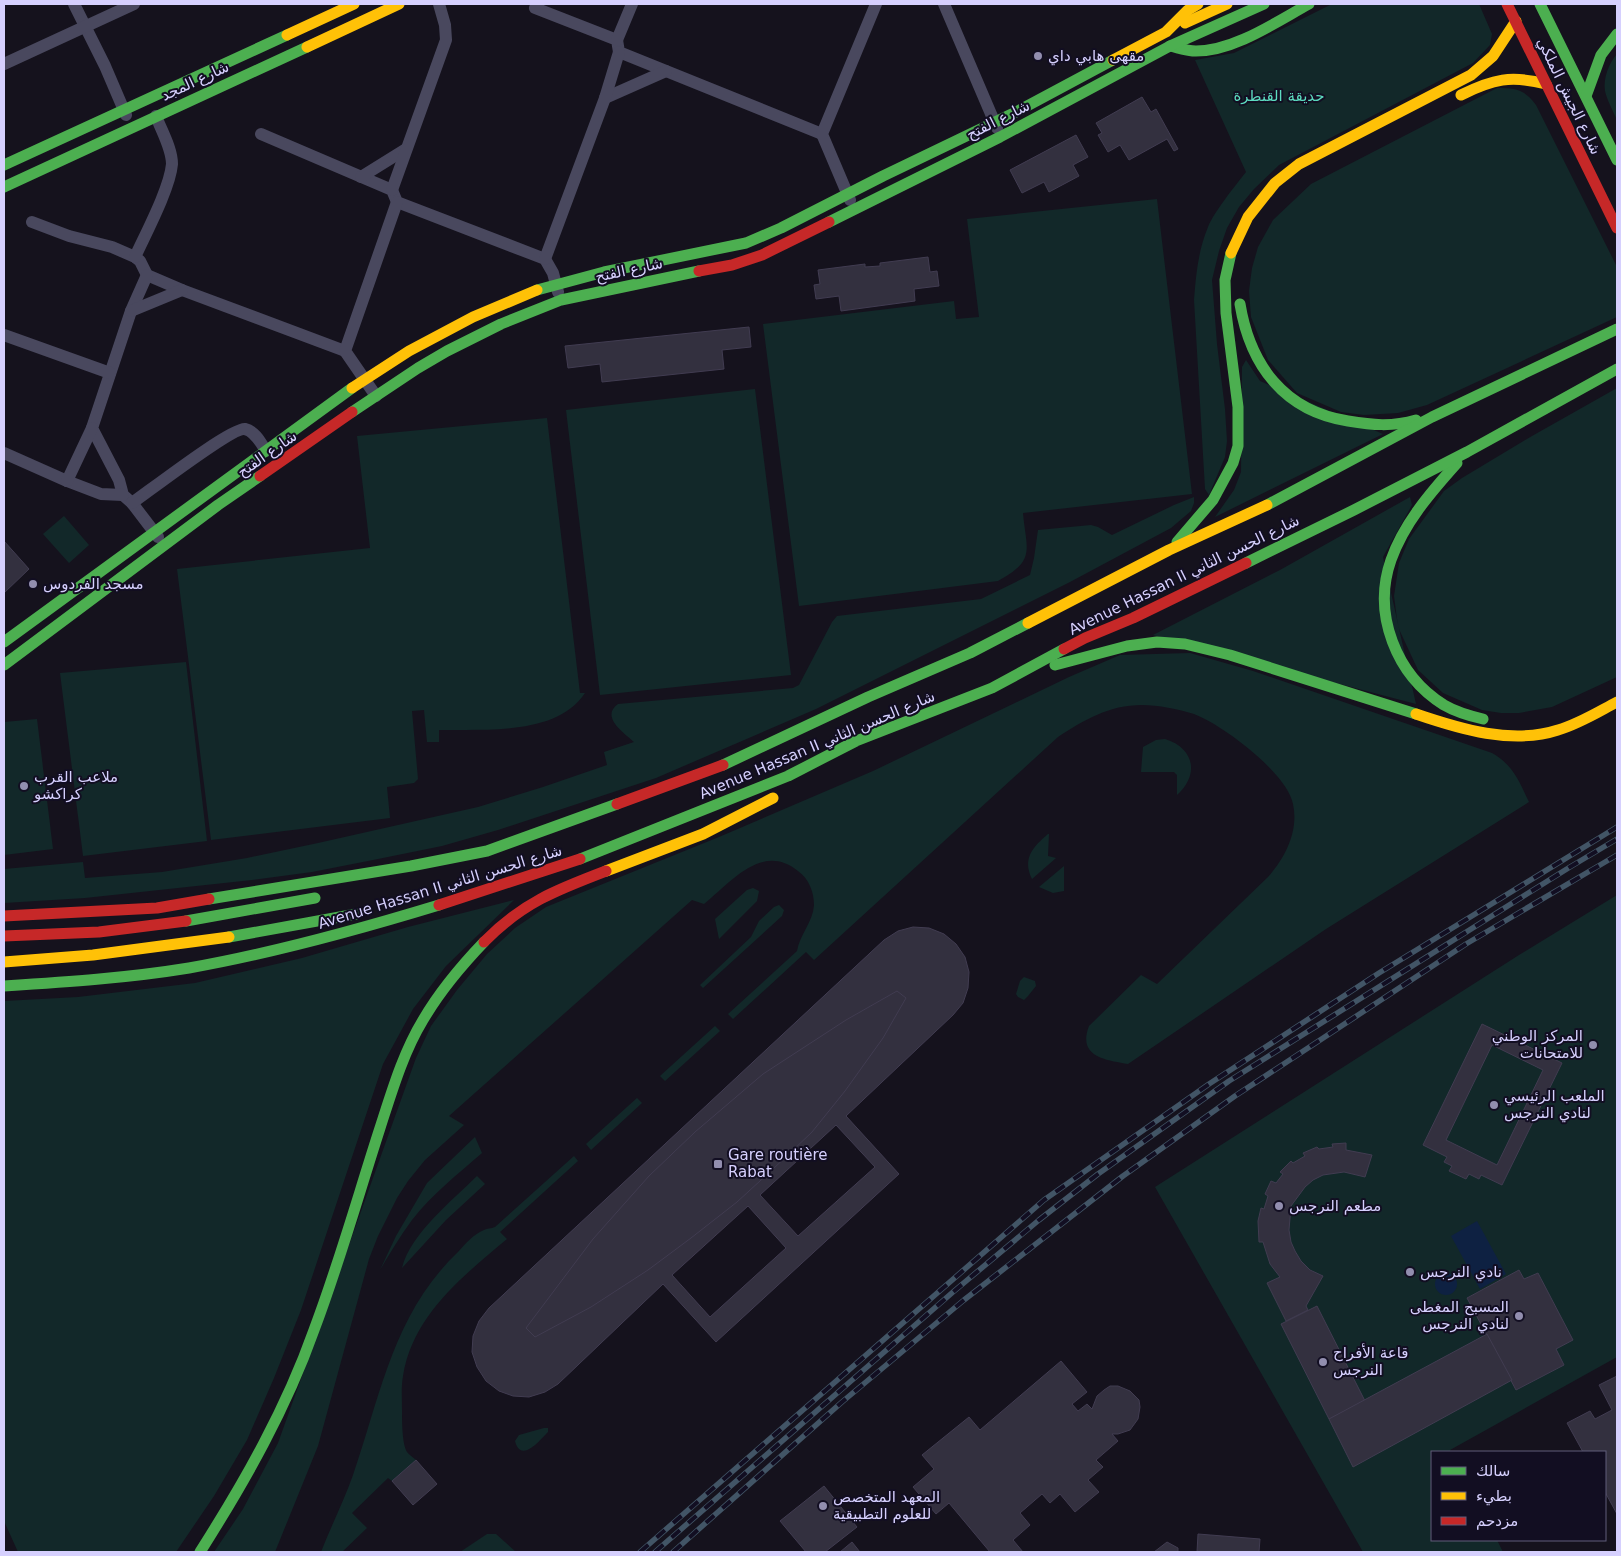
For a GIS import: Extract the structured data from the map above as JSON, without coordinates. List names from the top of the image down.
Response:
{
  "streets": {
    "main road": [
      "شارع المجد",
      "شارع الجيش الملكي",
      "شارع الفتح",
      "Avenue Hassan II شارع الحسن الثاني"
    ]
  },
  "parks": ["حديقة القنطرة"],
  "places": {
    "other": [
      "مقهى هابي داي",
      "مسجد الفردوس",
      "ملاعب القرب كراكشو",
      "المركز الوطني للامتحانات",
      "الملعب الرئيسي لنادي النرجس",
      "مطعم النرجس",
      "نادي النرجس",
      "المسبح المغطى لنادي النرجس",
      "قاعة الأفراح النرجس",
      "المعهد المتخصص للعلوم التطبيقية"
    ],
    "transit": ["Gare routière Rabat"]
  },
  "legend": ["سالك", "بطيء", "مزدحم"]
}
